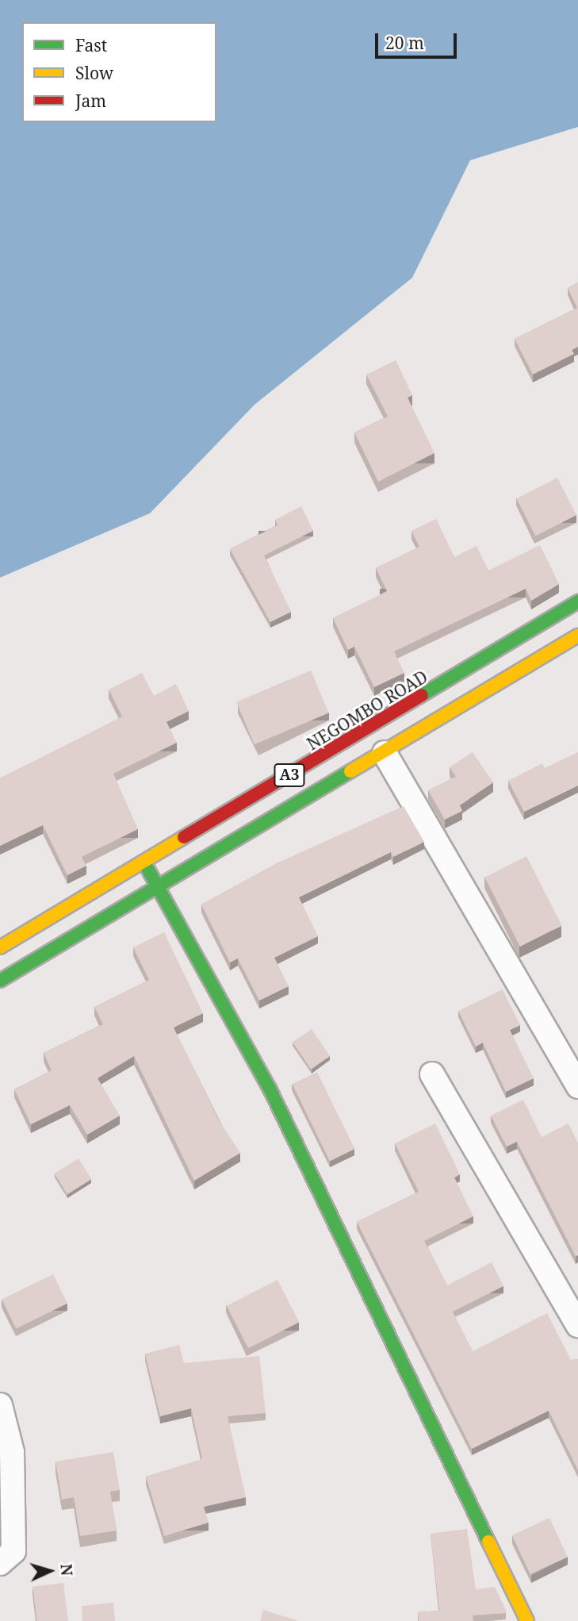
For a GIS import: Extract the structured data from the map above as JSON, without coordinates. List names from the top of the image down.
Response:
{
  "streets": {
    "main road": ["NEGOMBO ROAD", "A3"]
  },
  "legend": ["Fast", "Slow", "Jam"],
  "scale_bar": "20 m",
  "north": "right"
}
